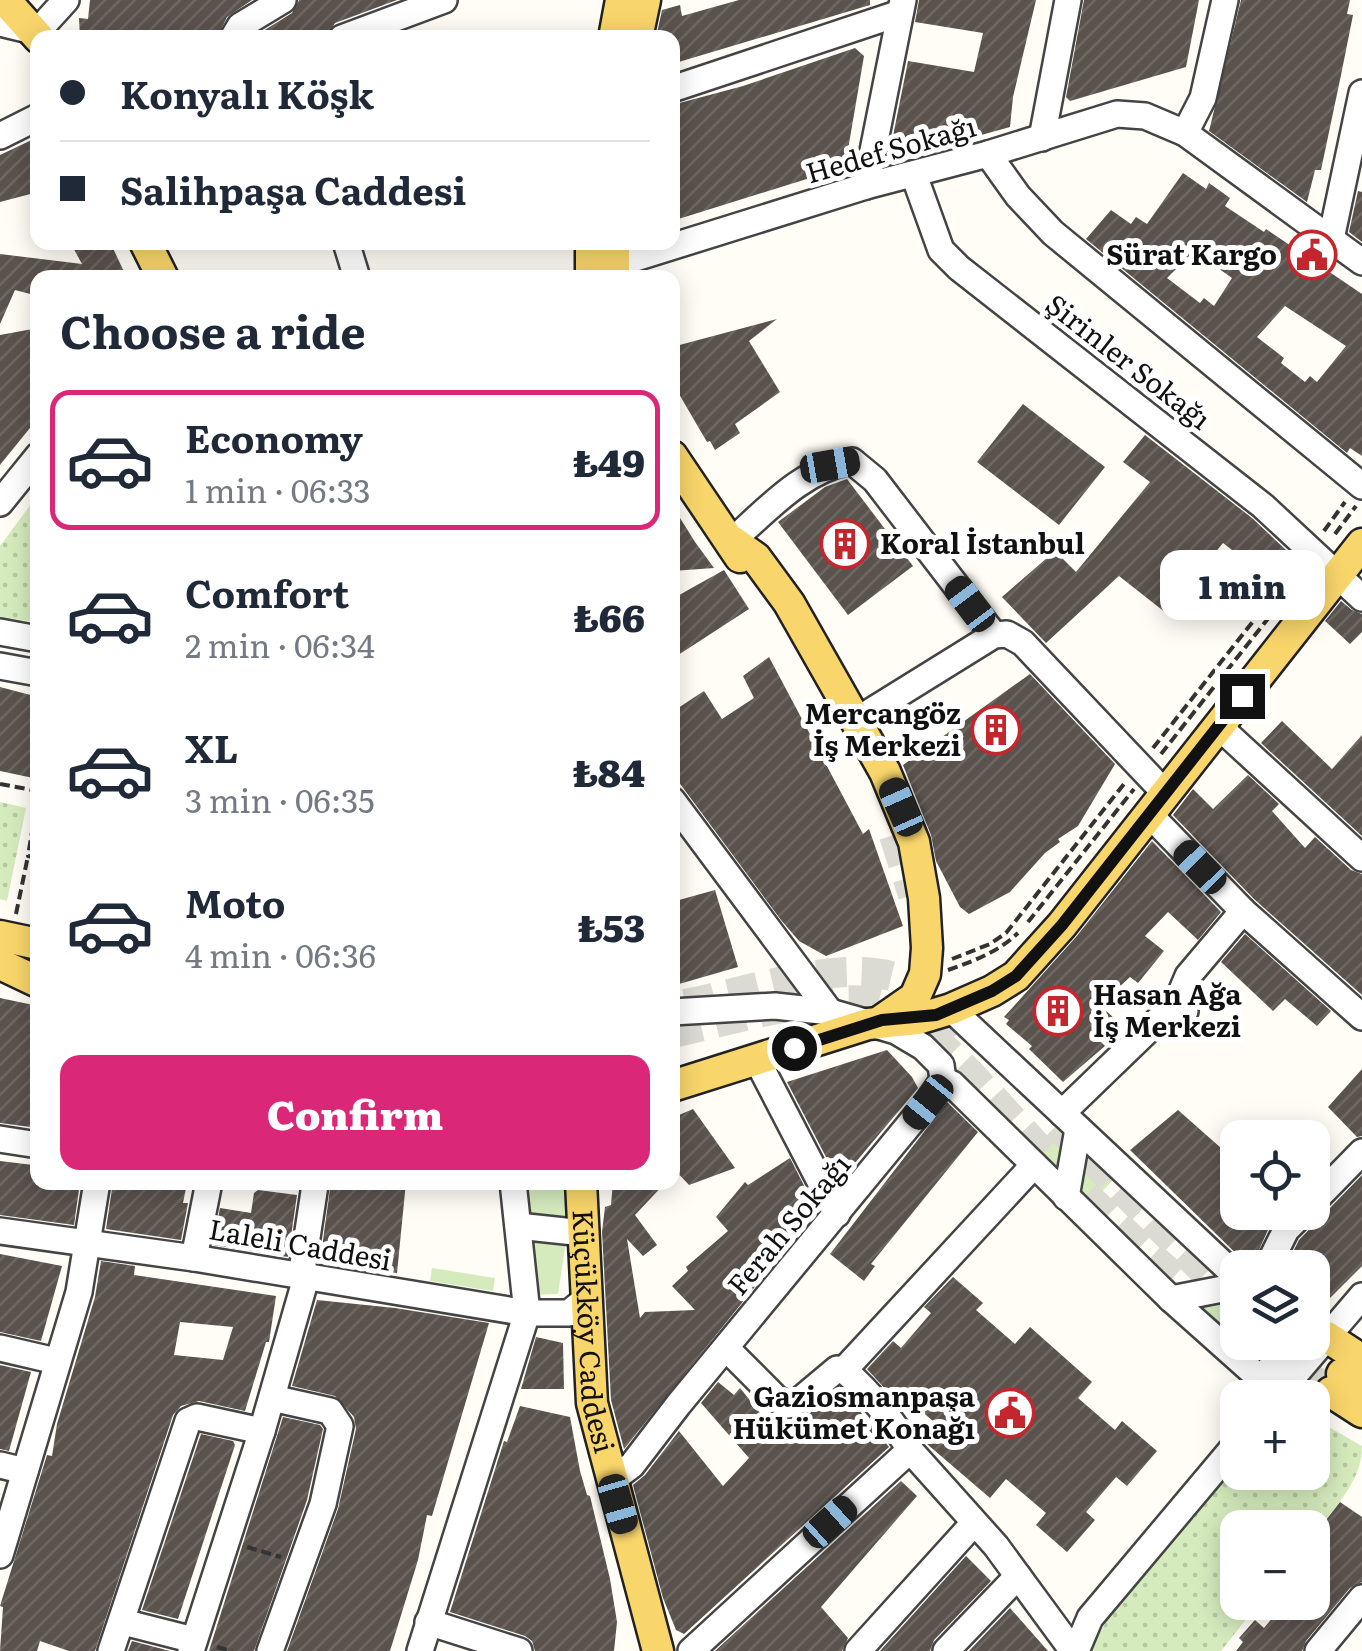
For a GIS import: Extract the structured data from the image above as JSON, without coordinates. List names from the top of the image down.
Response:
{
  "streets": {
    "main road": ["Küçükköy Caddesi"],
    "street": [
      "Hedef Sokağı",
      "Şirinler Sokağı",
      "Ferah Sokağı",
      "Laleli Caddesi"
    ]
  },
  "crossings": [
    ["Hedef Sokağı", "Şirinler Sokağı"],
    ["Ferah Sokağı", "Küçükköy Caddesi"],
    ["Laleli Caddesi", "Küçükköy Caddesi"]
  ],
  "places": {
    "public building": ["Sürat Kargo", "Gaziosmanpaşa Hükümet Konağı"],
    "building": ["Koral İstanbul", "Mercangöz İş Merkezi", "Hasan Ağa İş Merkezi"]
  },
  "page": {
    "banner": ["Konyalı Köşk", "Salihpaşa Caddesi"],
    "heading": "Choose a ride",
    "list": [
      {
        "name": "Economy",
        "note": "1 min · 06:33",
        "value": "₺49"
      },
      {
        "name": "Comfort",
        "note": "2 min · 06:34",
        "value": "₺66"
      },
      {
        "name": "XL",
        "note": "3 min · 06:35",
        "value": "₺84"
      },
      {
        "name": "Moto",
        "note": "4 min · 06:36",
        "value": "₺53"
      }
    ],
    "bubble": "1 min",
    "buttons": "Confirm",
    "map_buttons": ["+", "−"]
  }
}
